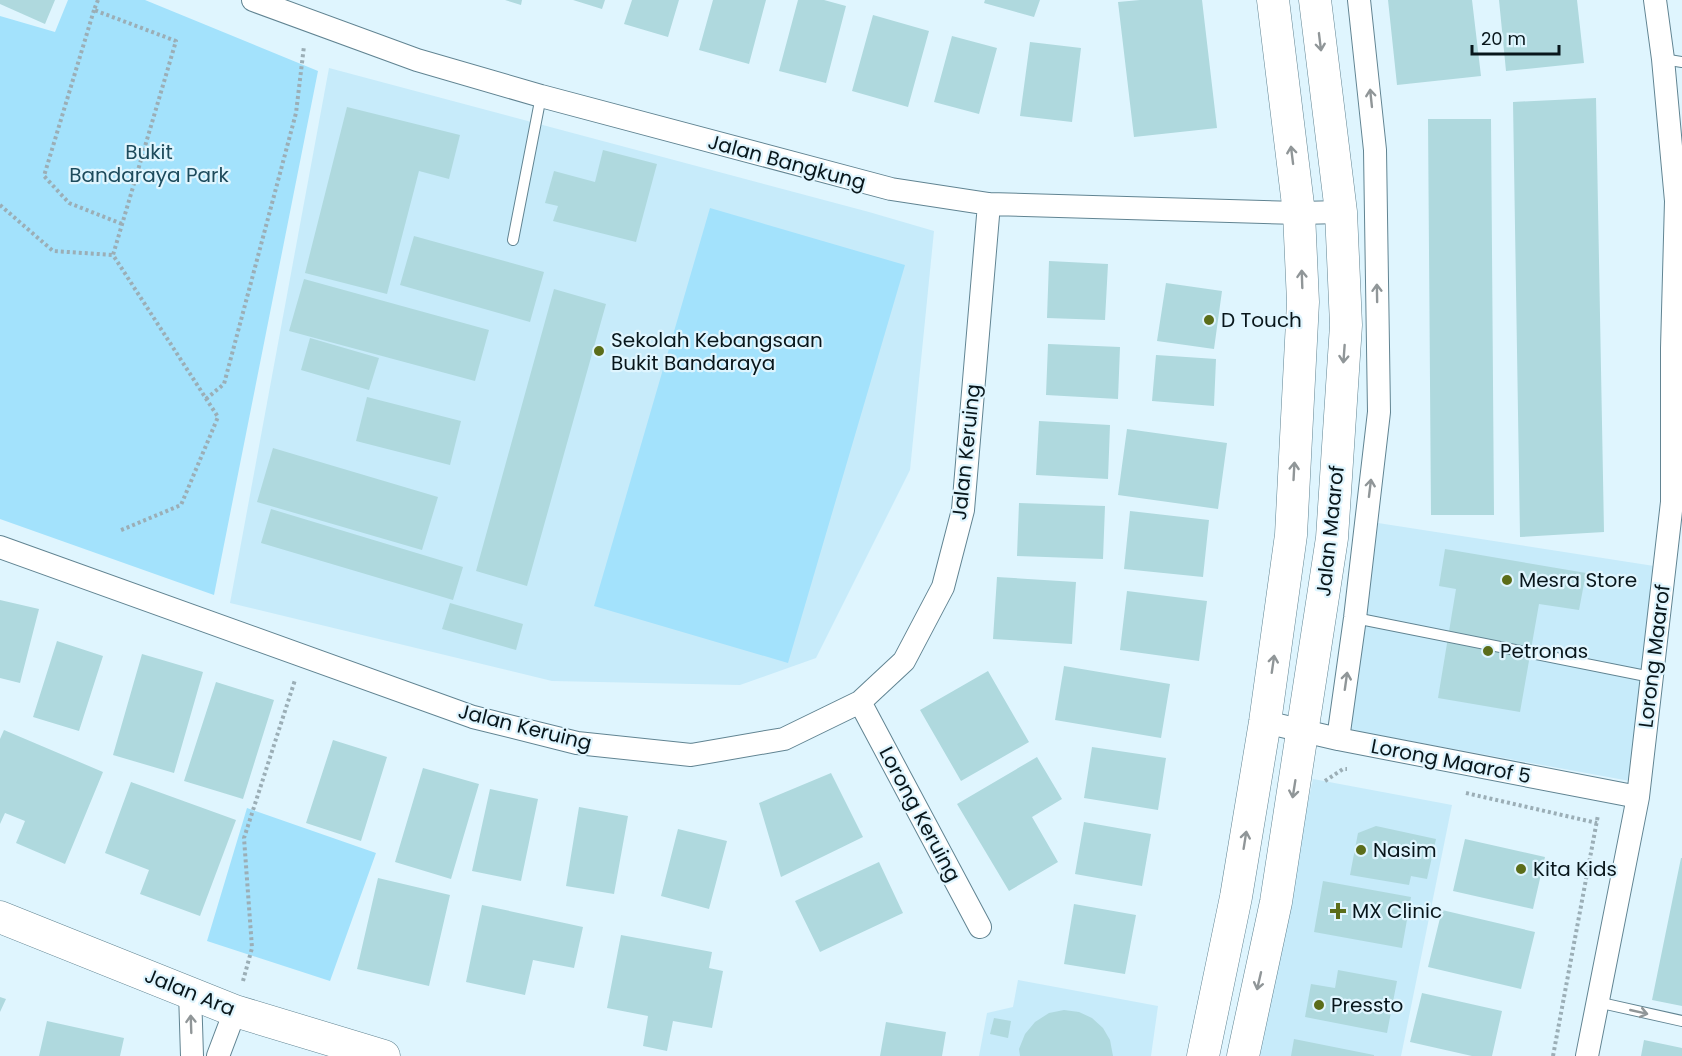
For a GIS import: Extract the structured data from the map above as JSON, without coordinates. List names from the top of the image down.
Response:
{
  "streets": {
    "main road": ["Jalan Maarof", "Jalan Ara"],
    "street": [
      "Jalan Bangkung",
      "Jalan Keruing",
      "Lorong Maarof",
      "Lorong Maarof 5",
      "Lorong Keruing"
    ]
  },
  "crossings": [
    ["Jalan Bangkung", "Jalan Keruing"],
    ["Jalan Bangkung", "Jalan Maarof"],
    ["Jalan Keruing", "Lorong Keruing"],
    ["Jalan Maarof", "Lorong Maarof 5"],
    ["Lorong Maarof", "Lorong Maarof 5"]
  ],
  "parks": ["Bukit Bandaraya Park"],
  "places": {
    "other": [
      "D Touch",
      "Sekolah Kebangsaan Bukit Bandaraya",
      "Mesra Store",
      "Petronas",
      "Nasim",
      "Kita Kids",
      "Pressto"
    ],
    "health": ["MX Clinic"]
  },
  "scale_bar": "20 m"
}
